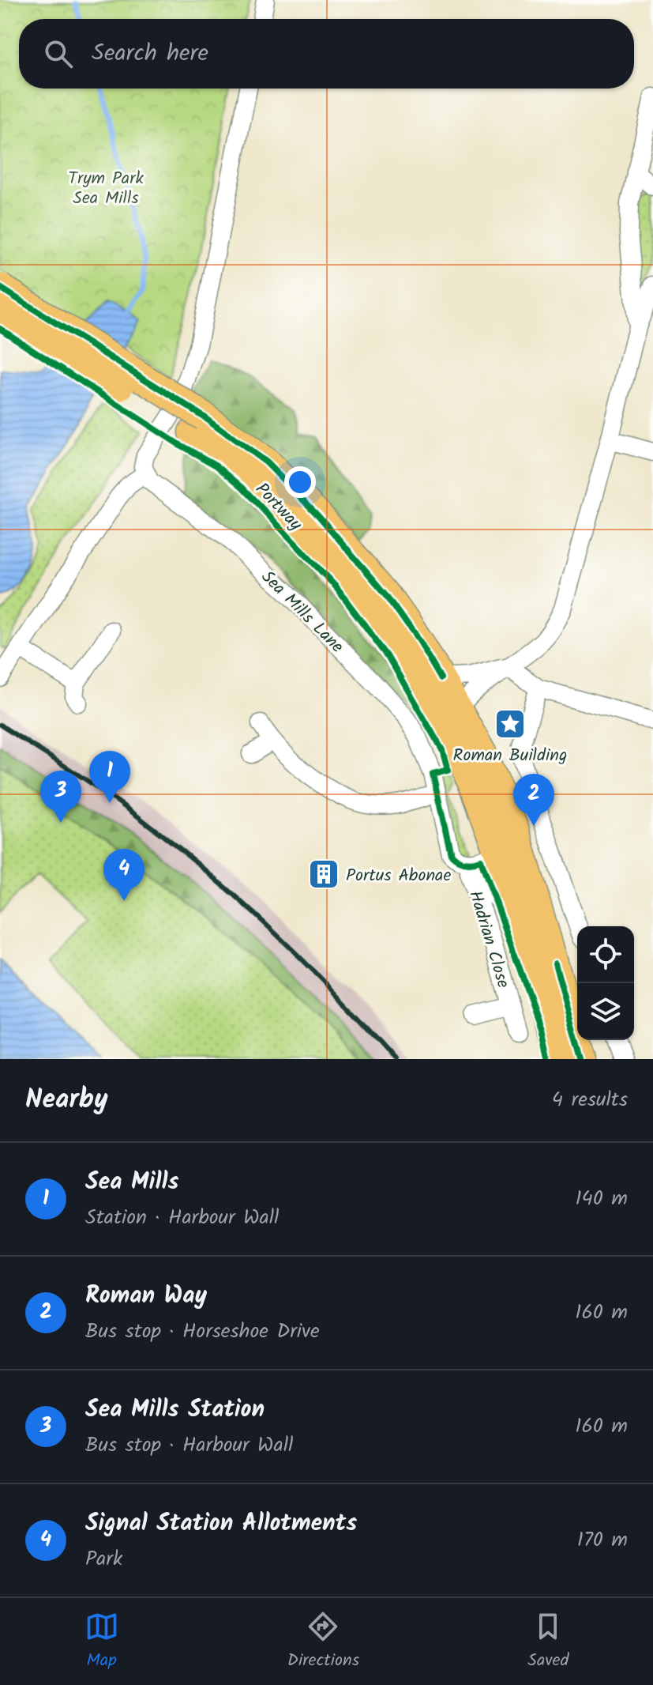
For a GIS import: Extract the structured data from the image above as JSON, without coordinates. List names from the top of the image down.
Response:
{
  "streets": {
    "highway": ["Portway"],
    "street": ["Sea Mills Lane", "Hadrian Close"]
  },
  "crossings": [
    ["Portway", "Hadrian Close"],
    ["Sea Mills Lane", "Hadrian Close"]
  ],
  "parks": ["Trym Park Sea Mills"],
  "places": {
    "place": ["Roman Building"],
    "building": ["Portus Abonae"]
  },
  "page": {
    "search": "Search here",
    "pins": [
      "1",
      "3",
      "2",
      "4"
    ],
    "heading": ["Nearby", "4 results"],
    "list": [
      {
        "mark": "1",
        "name": "Sea Mills",
        "note": "Station · Harbour Wall",
        "value": "140 m"
      },
      {
        "mark": "2",
        "name": "Roman Way",
        "note": "Bus stop · Horseshoe Drive",
        "value": "160 m"
      },
      {
        "mark": "3",
        "name": "Sea Mills Station",
        "note": "Bus stop · Harbour Wall",
        "value": "160 m"
      },
      {
        "mark": "4",
        "name": "Signal Station Allotments",
        "note": "Park",
        "value": "170 m"
      }
    ],
    "nav": ["Map", "Directions", "Saved"]
  }
}
